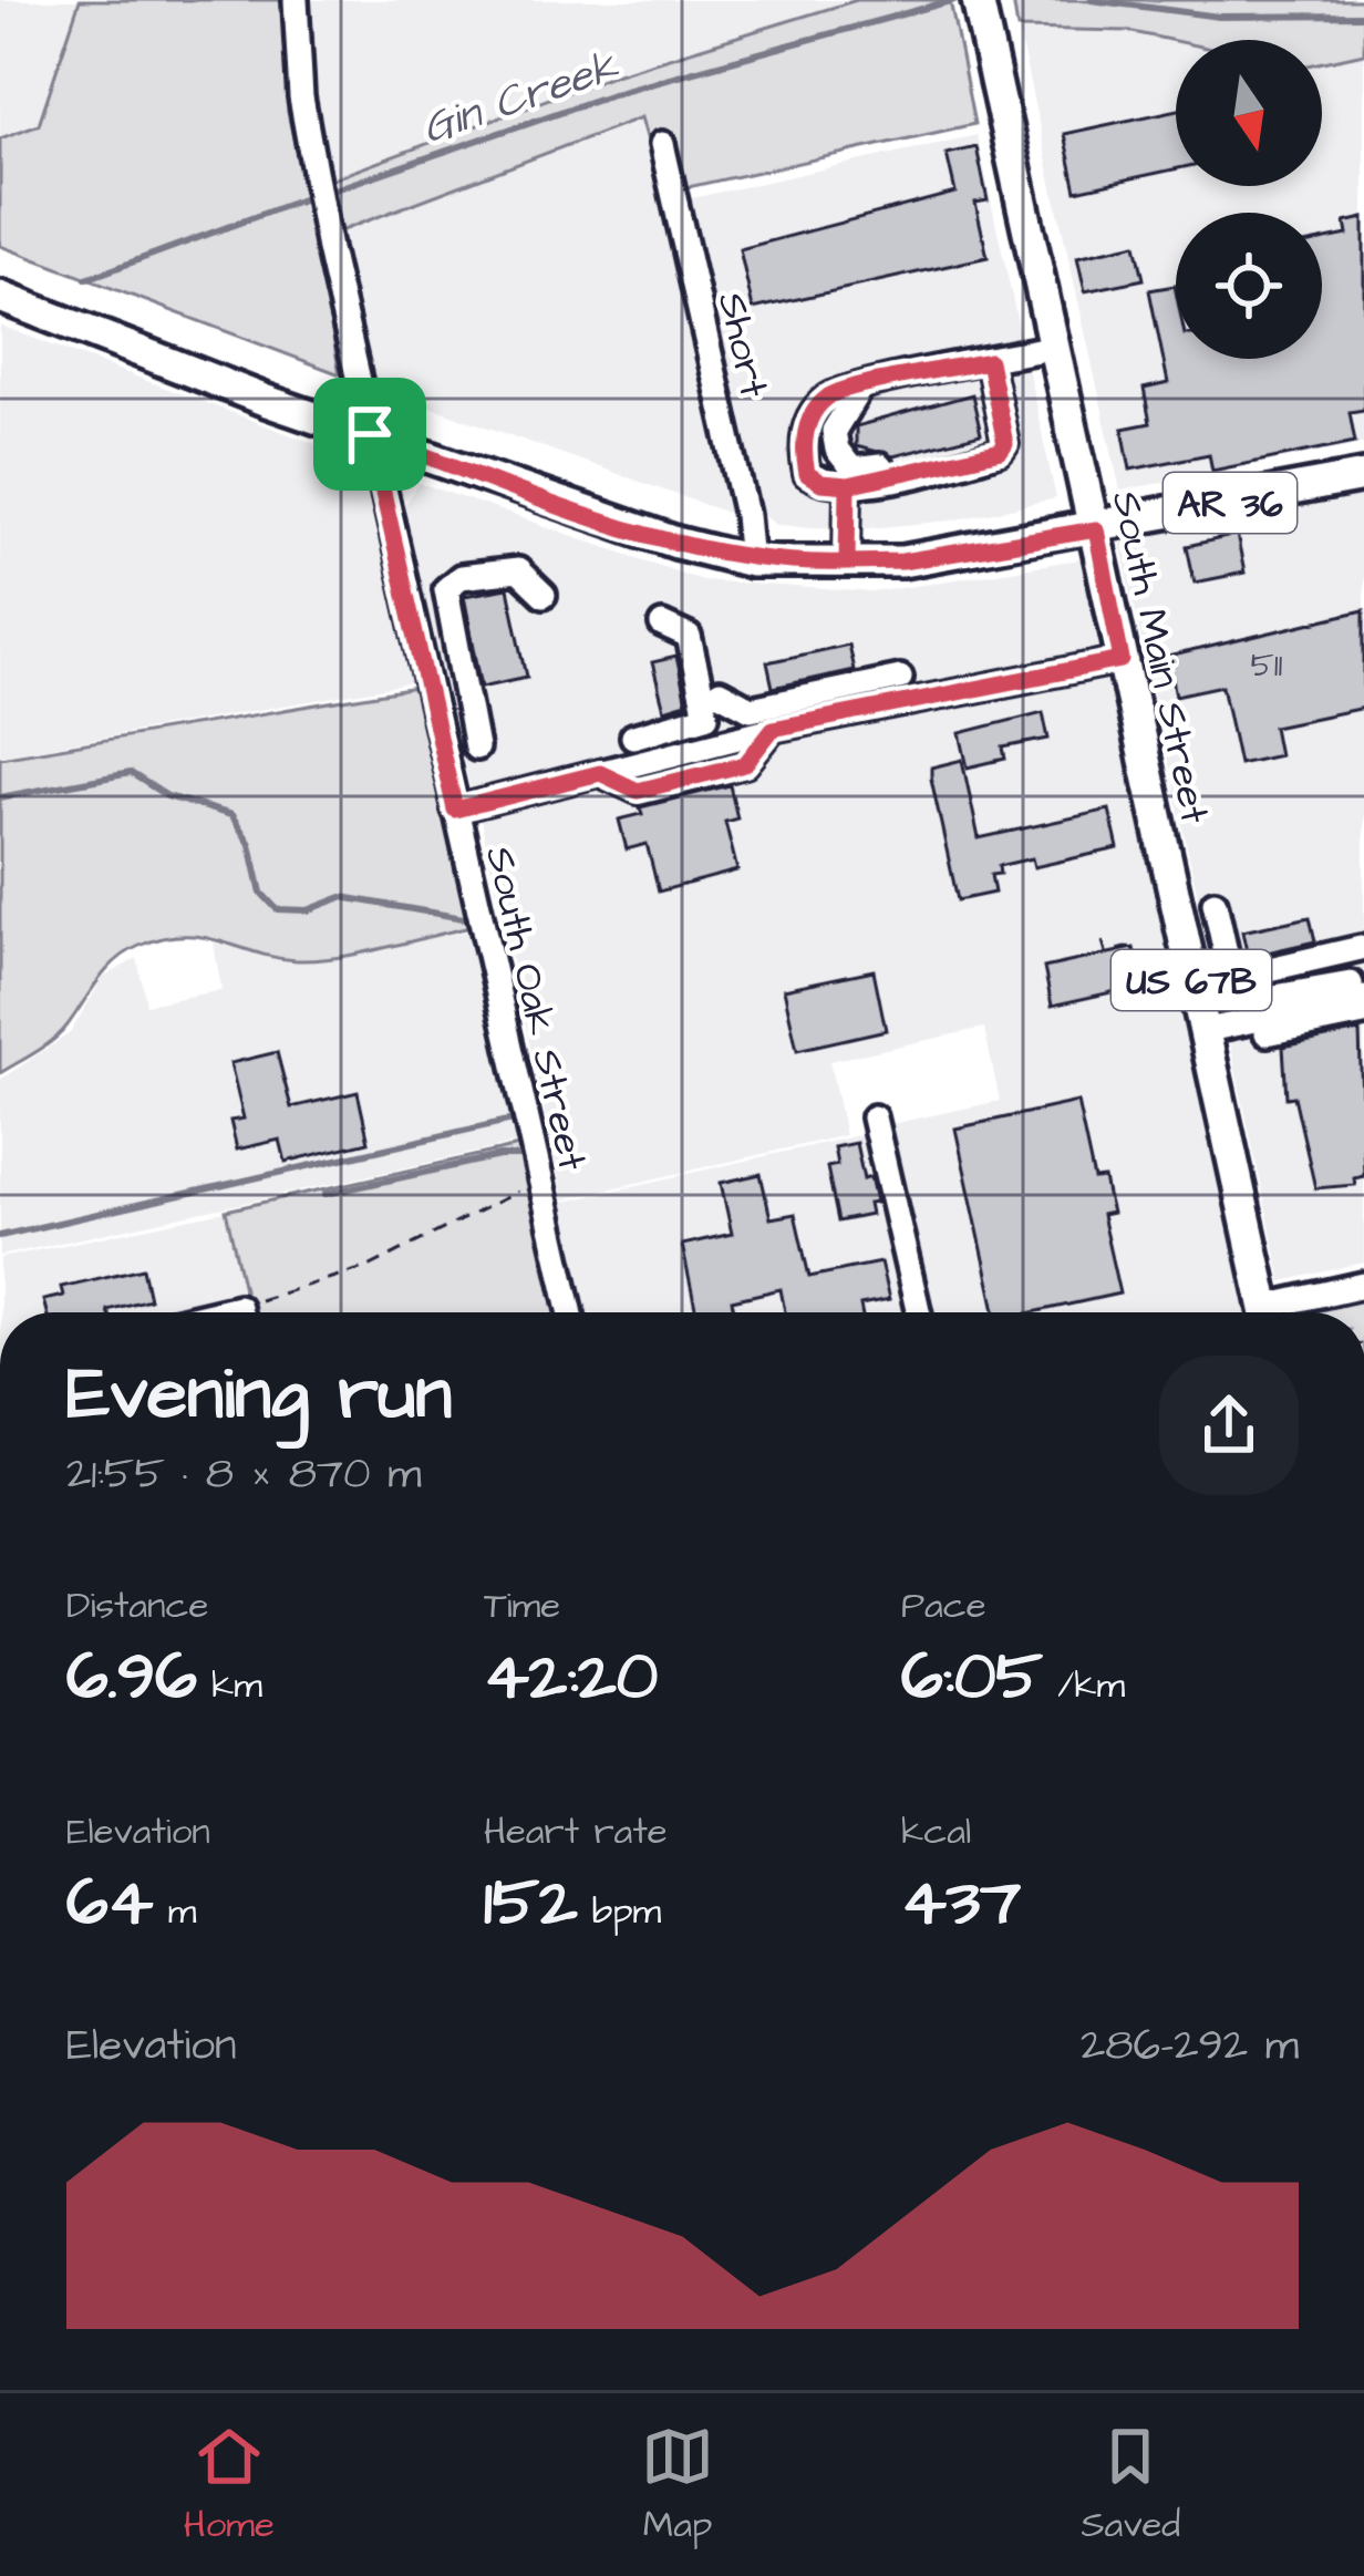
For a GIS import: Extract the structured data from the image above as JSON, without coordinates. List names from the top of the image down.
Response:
{
  "streets": {
    "main road": ["AR 36", "South Main Street", "US 67B"],
    "street": ["Short", "South Oak Street"]
  },
  "crossings": [
    ["Short", "AR 36"],
    ["AR 36", "South Main Street"],
    ["AR 36", "South Oak Street"]
  ],
  "water": ["Gin Creek"],
  "house_numbers": ["511"],
  "north": "bottom",
  "page": {
    "heading": ["Evening run", "21:55 · 8 × 870 m"],
    "stats": [
      ["Distance", "6.96 km"],
      ["Time", "42:20"],
      ["Pace", "6:05 /km"],
      ["Elevation", "64 m"],
      ["Heart rate", "152 bpm"],
      ["kcal", "437"]
    ],
    "chart": ["Elevation", "286–292 m"],
    "tabs": ["Home", "Map", "Saved"]
  }
}
